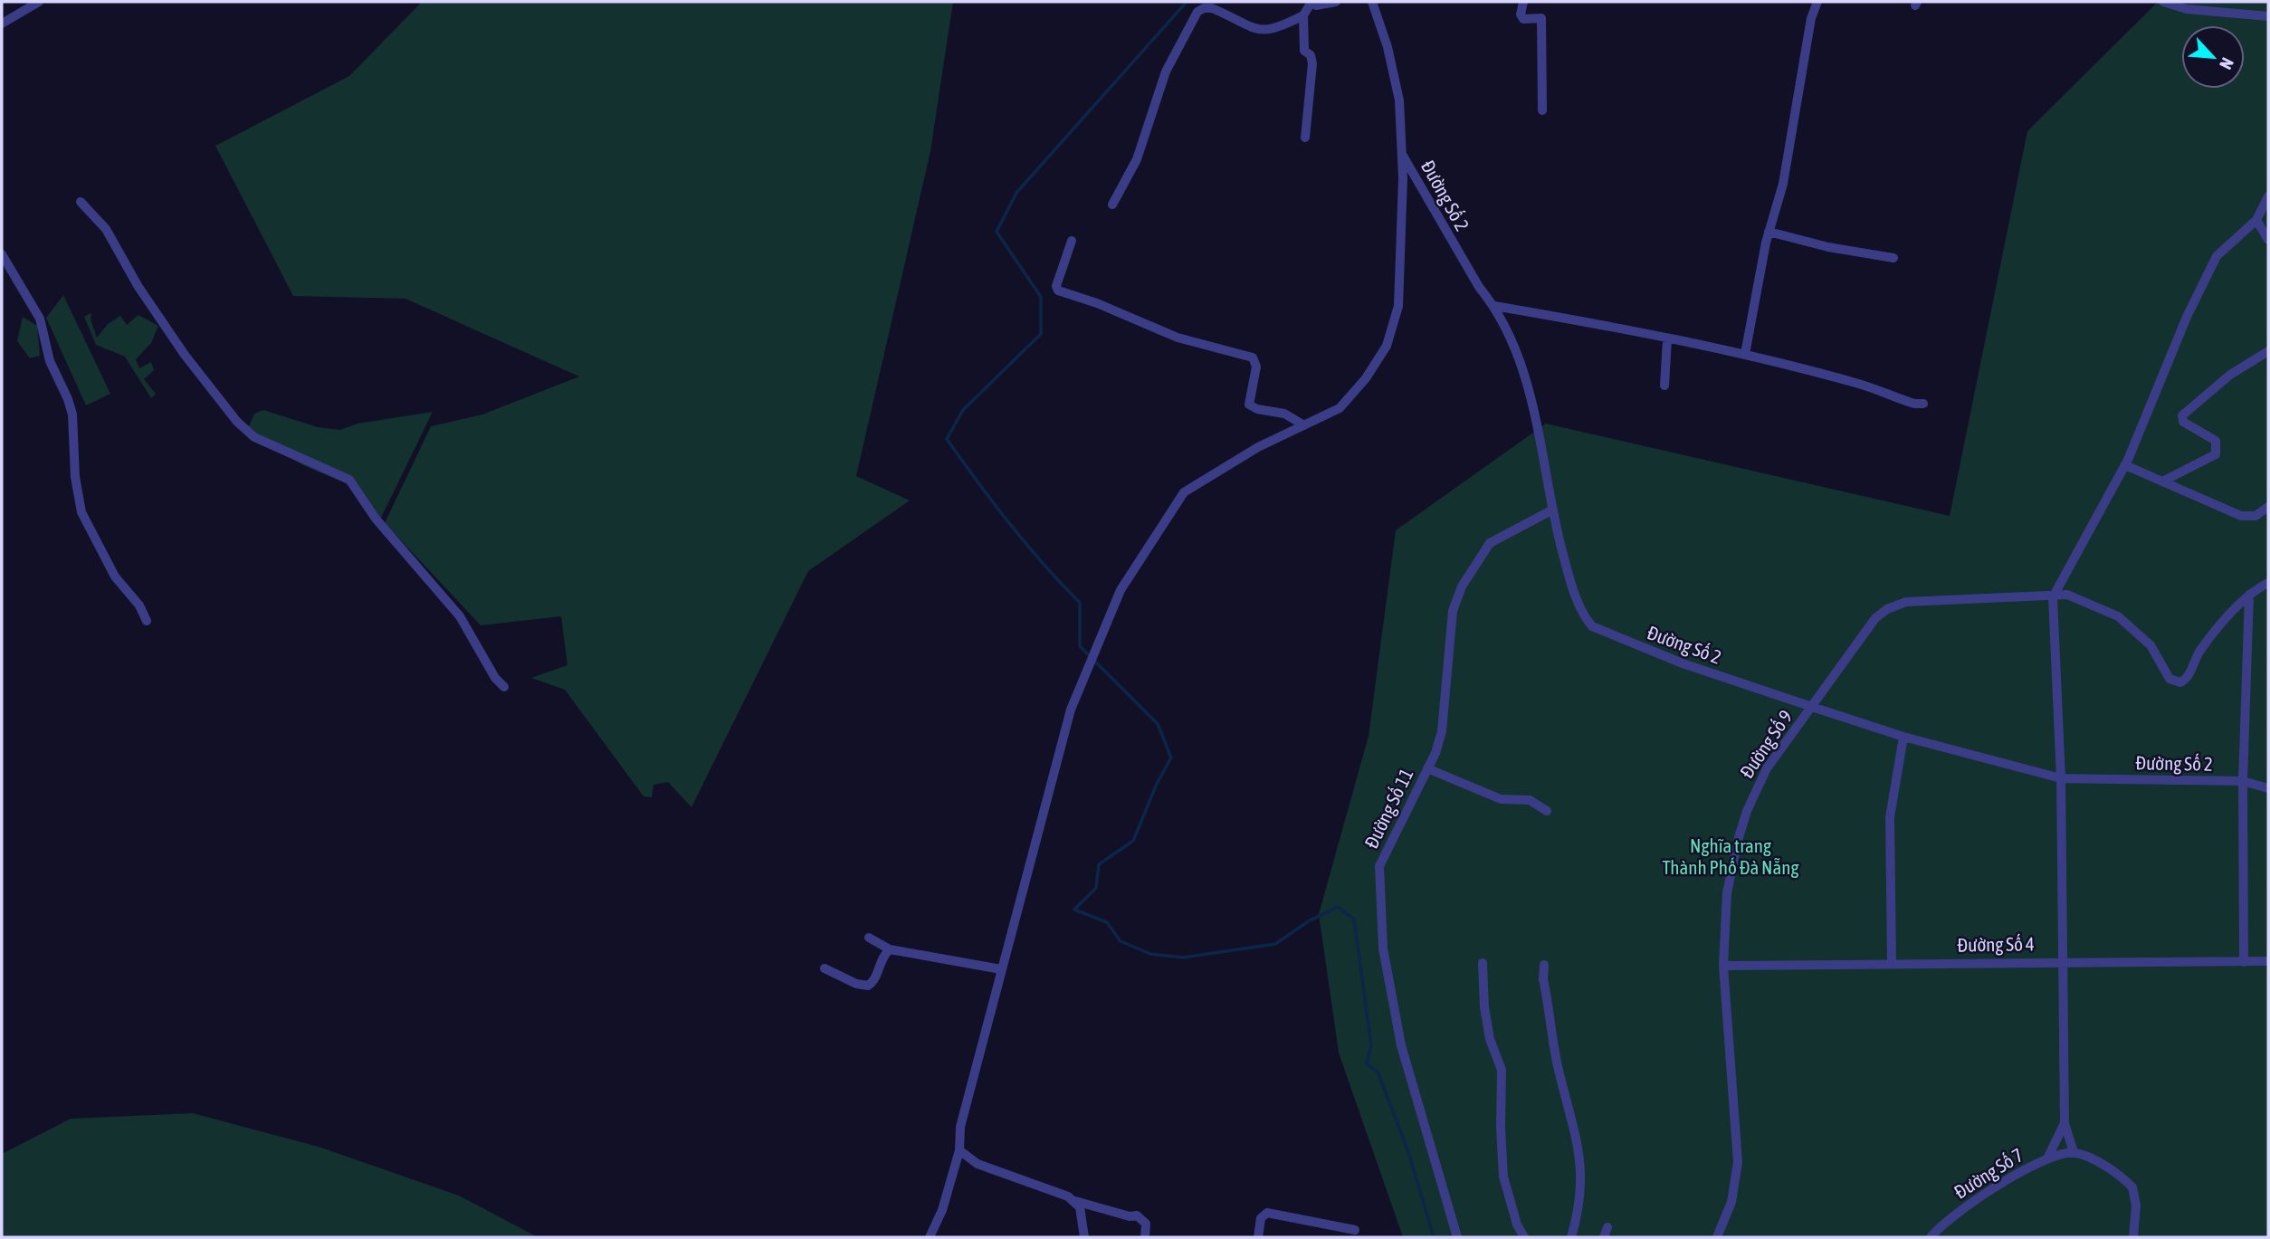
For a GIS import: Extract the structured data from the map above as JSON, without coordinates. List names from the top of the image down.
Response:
{
  "streets": {
    "street": [
      "Đường Số 2",
      "Đường Số 9",
      "Đường Số 11",
      "Đường Số 4",
      "Đường Số 7"
    ]
  },
  "crossings": [
    ["Đường Số 2", "Đường Số 9"],
    ["Đường Số 2", "Đường Số 11"],
    ["Đường Số 9", "Đường Số 4"]
  ],
  "parks": ["Nghĩa trang Thành Phố Đà Nẵng"],
  "north": "bottom right"
}
